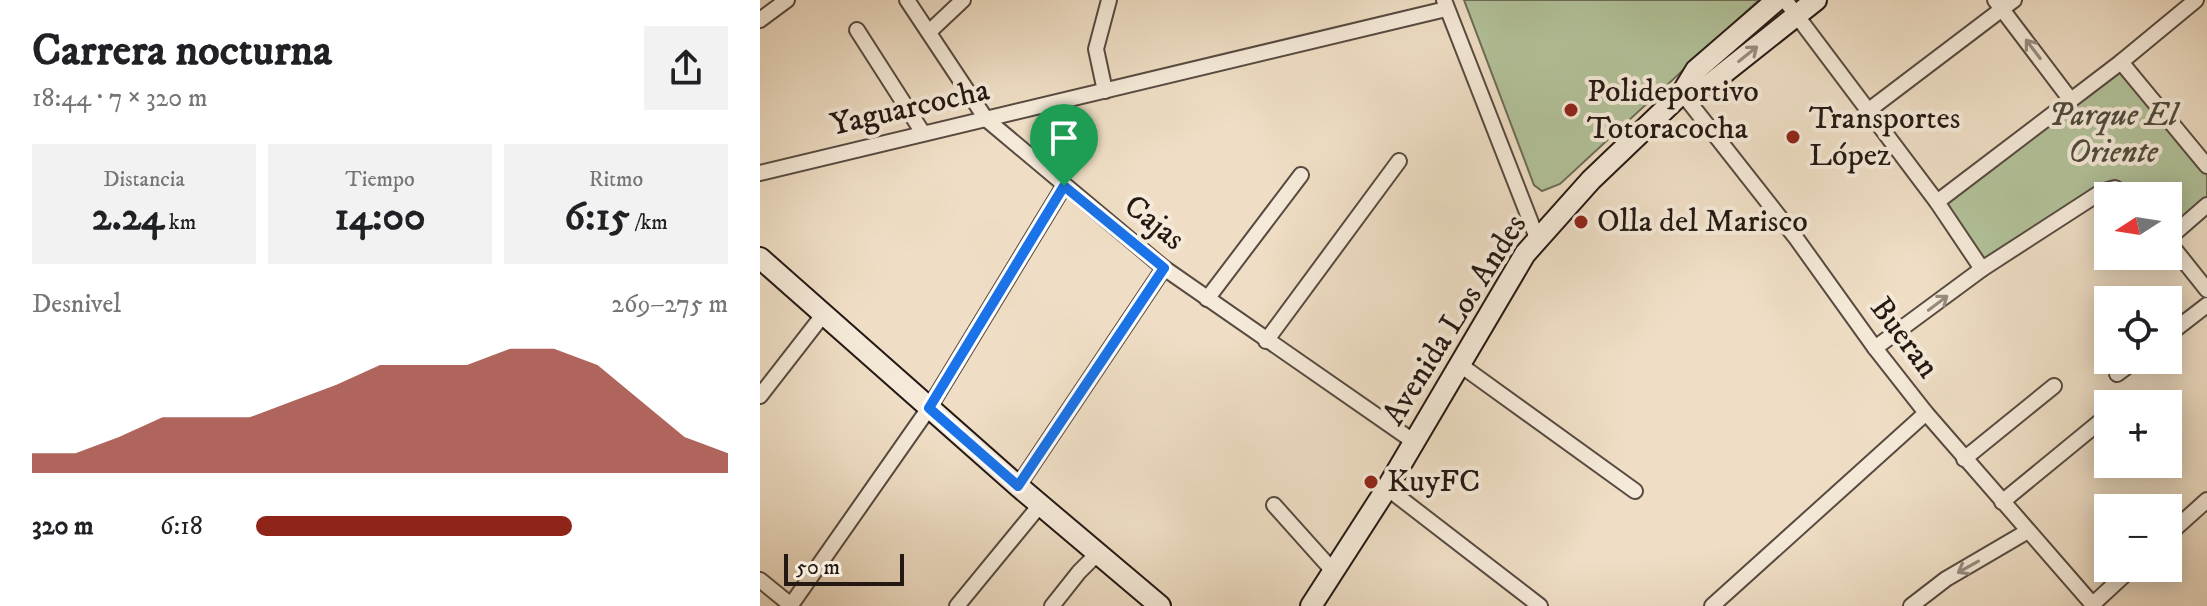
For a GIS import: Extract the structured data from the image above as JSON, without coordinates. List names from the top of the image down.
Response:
{
  "streets": {
    "main road": ["Avenida Los Andes"],
    "street": ["Yaguarcocha", "Cajas", "Bueran"]
  },
  "crossings": [
    ["Yaguarcocha", "Cajas"],
    ["Cajas", "Avenida Los Andes"],
    ["Avenida Los Andes", "Bueran"]
  ],
  "parks": ["Parque El Oriente"],
  "places": [
    "Polideportivo Totoracocha",
    "Transportes López",
    "Olla del Marisco",
    "KuyFC"
  ],
  "scale_bar": "50 m",
  "north": "left",
  "page": {
    "heading": ["Carrera nocturna", "18:44 · 7 × 320 m"],
    "stats": [
      ["Distancia", "2.24 km"],
      ["Tiempo", "14:00"],
      ["Ritmo", "6:15 /km"]
    ],
    "map_buttons": ["+", "−"],
    "chart": ["Desnivel", "269–275 m"],
    "list": [
      {
        "name": "320 m",
        "note": "6:18"
      }
    ],
    "scale": "50 m"
  }
}
